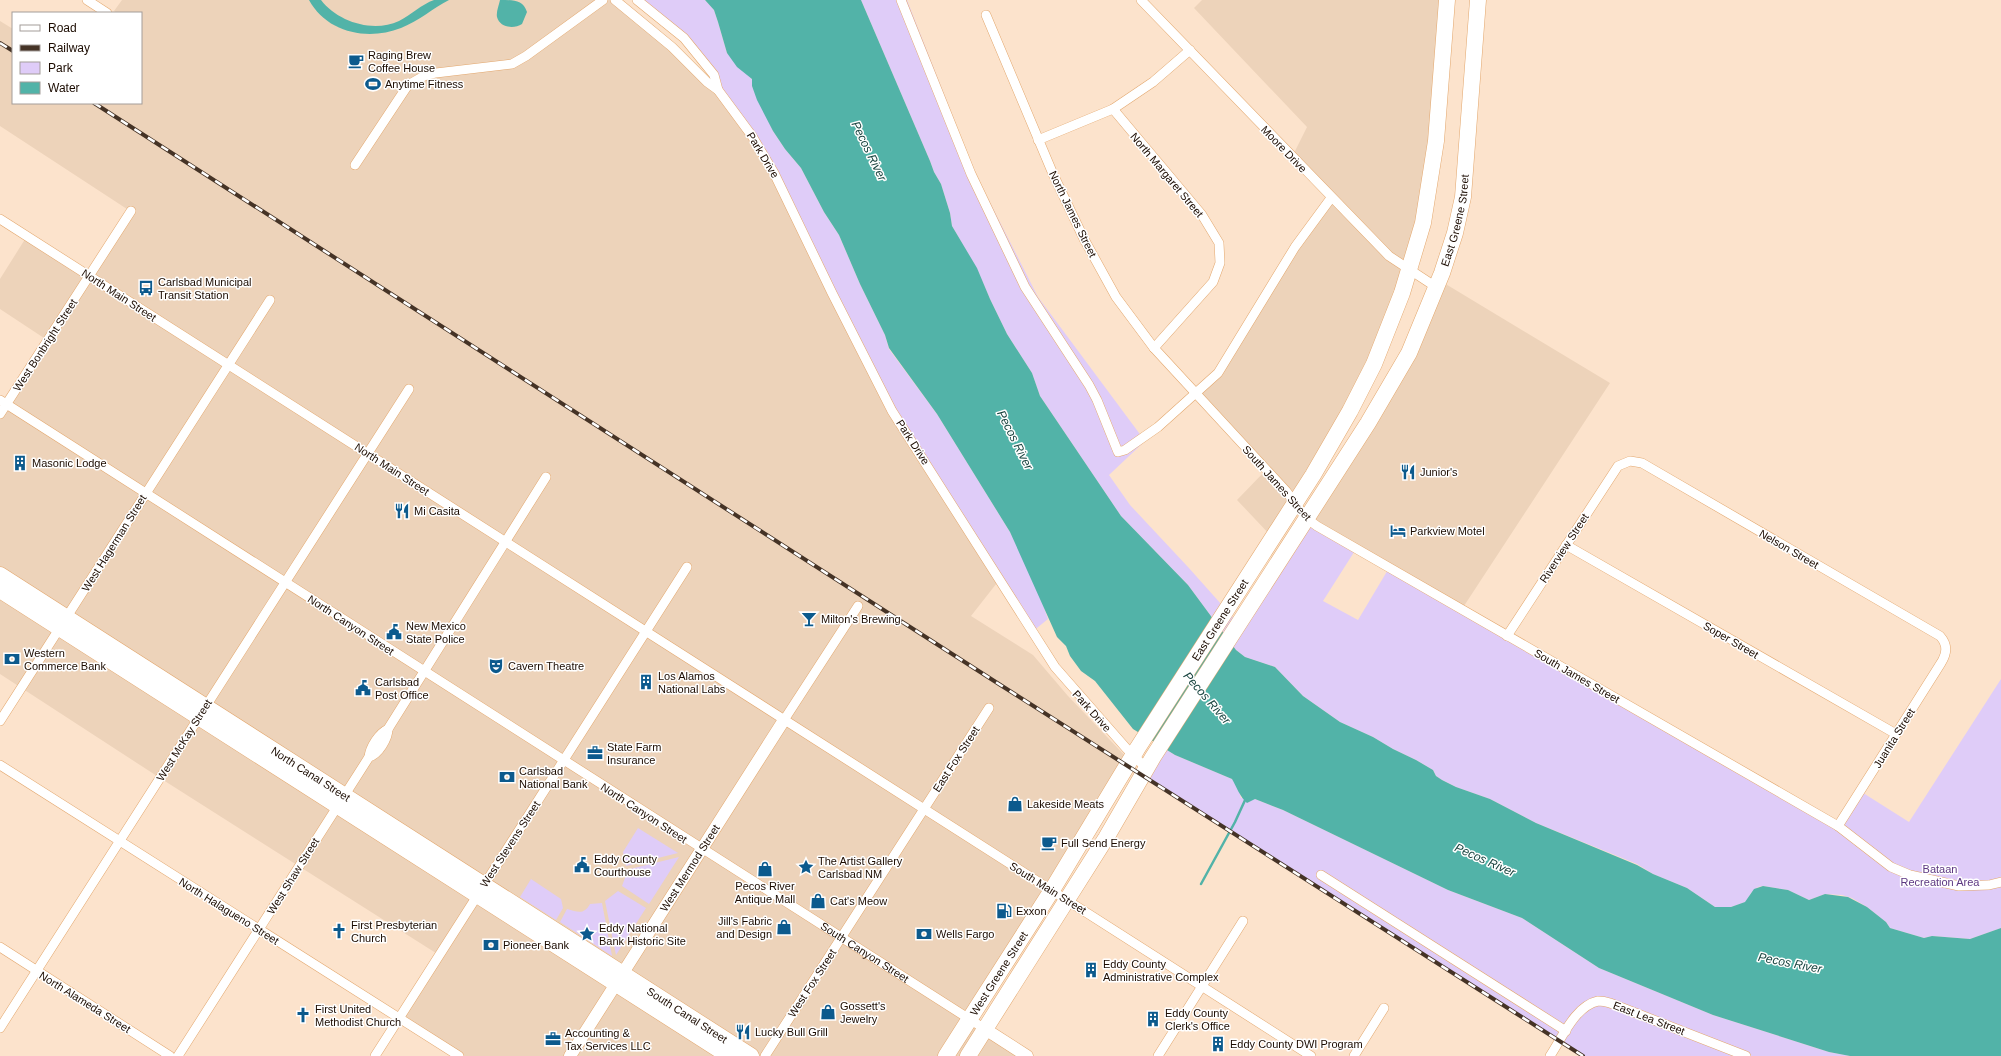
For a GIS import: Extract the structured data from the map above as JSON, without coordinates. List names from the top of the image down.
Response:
{
  "streets": {
    "highway": [
      "East Greene Street",
      "North Canal Street",
      "West Greene Street",
      "South Canal Street"
    ],
    "street": [
      "Moore Drive",
      "Park Drive",
      "North Margaret Street",
      "North James Street",
      "North Main Street",
      "West Bonbright Street",
      "South James Street",
      "West Hagerman Street",
      "Riverview Street",
      "Nelson Street",
      "North Canyon Street",
      "Soper Street",
      "Juanita Street",
      "West McKay Street",
      "East Fox Street",
      "West Stevens Street",
      "West Mermod Street",
      "West Shaw Street",
      "South Main Street",
      "North Halagueno Street",
      "South Canyon Street",
      "West Fox Street",
      "North Alameda Street",
      "East Lea Street"
    ]
  },
  "crossings": [
    ["Moore Drive", "East Greene Street"],
    ["Park Drive", "East Greene Street"],
    ["North Margaret Street", "North James Street"],
    ["North James Street", "South James Street"],
    ["East Greene Street", "South James Street"],
    ["East Greene Street", "South Main Street"],
    ["East Greene Street", "West Greene Street"],
    ["North Main Street", "West Bonbright Street"],
    ["North Main Street", "West Hagerman Street"],
    ["North Main Street", "West McKay Street"],
    ["North Main Street", "West Stevens Street"],
    ["North Main Street", "West Mermod Street"],
    ["North Main Street", "West Shaw Street"],
    ["North Main Street", "South Main Street"],
    ["West Bonbright Street", "North Canyon Street"],
    ["South James Street", "Riverview Street"],
    ["South James Street", "Juanita Street"],
    ["West Hagerman Street", "North Canyon Street"],
    ["West Hagerman Street", "North Canal Street"],
    ["Riverview Street", "Nelson Street"],
    ["Riverview Street", "Soper Street"],
    ["Nelson Street", "Juanita Street"],
    ["North Canyon Street", "West McKay Street"],
    ["North Canyon Street", "West Stevens Street"],
    ["North Canyon Street", "West Mermod Street"],
    ["North Canyon Street", "West Shaw Street"],
    ["North Canyon Street", "South Canyon Street"],
    ["Soper Street", "Juanita Street"],
    ["West McKay Street", "North Canal Street"],
    ["West McKay Street", "North Halagueno Street"],
    ["West McKay Street", "North Alameda Street"],
    ["East Fox Street", "South Main Street"],
    ["East Fox Street", "West Fox Street"],
    ["North Canal Street", "West Stevens Street"],
    ["North Canal Street", "West Mermod Street"],
    ["North Canal Street", "West Shaw Street"],
    ["North Canal Street", "South Canal Street"],
    ["West Stevens Street", "North Halagueno Street"],
    ["West Mermod Street", "South Main Street"],
    ["West Mermod Street", "South Canyon Street"],
    ["West Mermod Street", "South Canal Street"],
    ["West Shaw Street", "North Halagueno Street"],
    ["South Main Street", "West Greene Street"],
    ["South Main Street", "West Fox Street"],
    ["South Canyon Street", "West Greene Street"],
    ["South Canyon Street", "West Fox Street"]
  ],
  "water": ["Pecos River"],
  "parks": ["Bataan Recreation Area"],
  "places": {
    "cafe": ["Raging Brew Coffee House", "Full Send Energy"],
    "sports": ["Anytime Fitness"],
    "bus stop": ["Carlsbad Municipal Transit Station"],
    "building": [
      "Masonic Lodge",
      "Los Alamos National Labs",
      "Eddy County Administrative Complex",
      "Eddy County Clerk's Office",
      "Eddy County DWI Program"
    ],
    "restaurant": ["Junior's", "Mi Casita", "Lucky Bull Grill"],
    "hotel": ["Parkview Motel"],
    "bar": ["Milton's Brewing"],
    "public building": ["New Mexico State Police", "Carlsbad Post Office", "Eddy County Courthouse"],
    "bank": [
      "Western Commerce Bank",
      "Carlsbad National Bank",
      "Wells Fargo",
      "Pioneer Bank"
    ],
    "theatre": ["Cavern Theatre"],
    "office": ["State Farm Insurance", "Accounting & Tax Services LLC"],
    "shop": [
      "Lakeside Meats",
      "Pecos River Antique Mall",
      "Cat's Meow",
      "Jill's Fabric and Design",
      "Gossett's Jewelry"
    ],
    "place": ["The Artist Gallery Carlsbad NM", "Eddy National Bank Historic Site"],
    "fuel station": ["Exxon"],
    "church": ["First Presbyterian Church", "First United Methodist Church"]
  },
  "legend": [
    "Road",
    "Railway",
    "Park",
    "Water"
  ]
}
